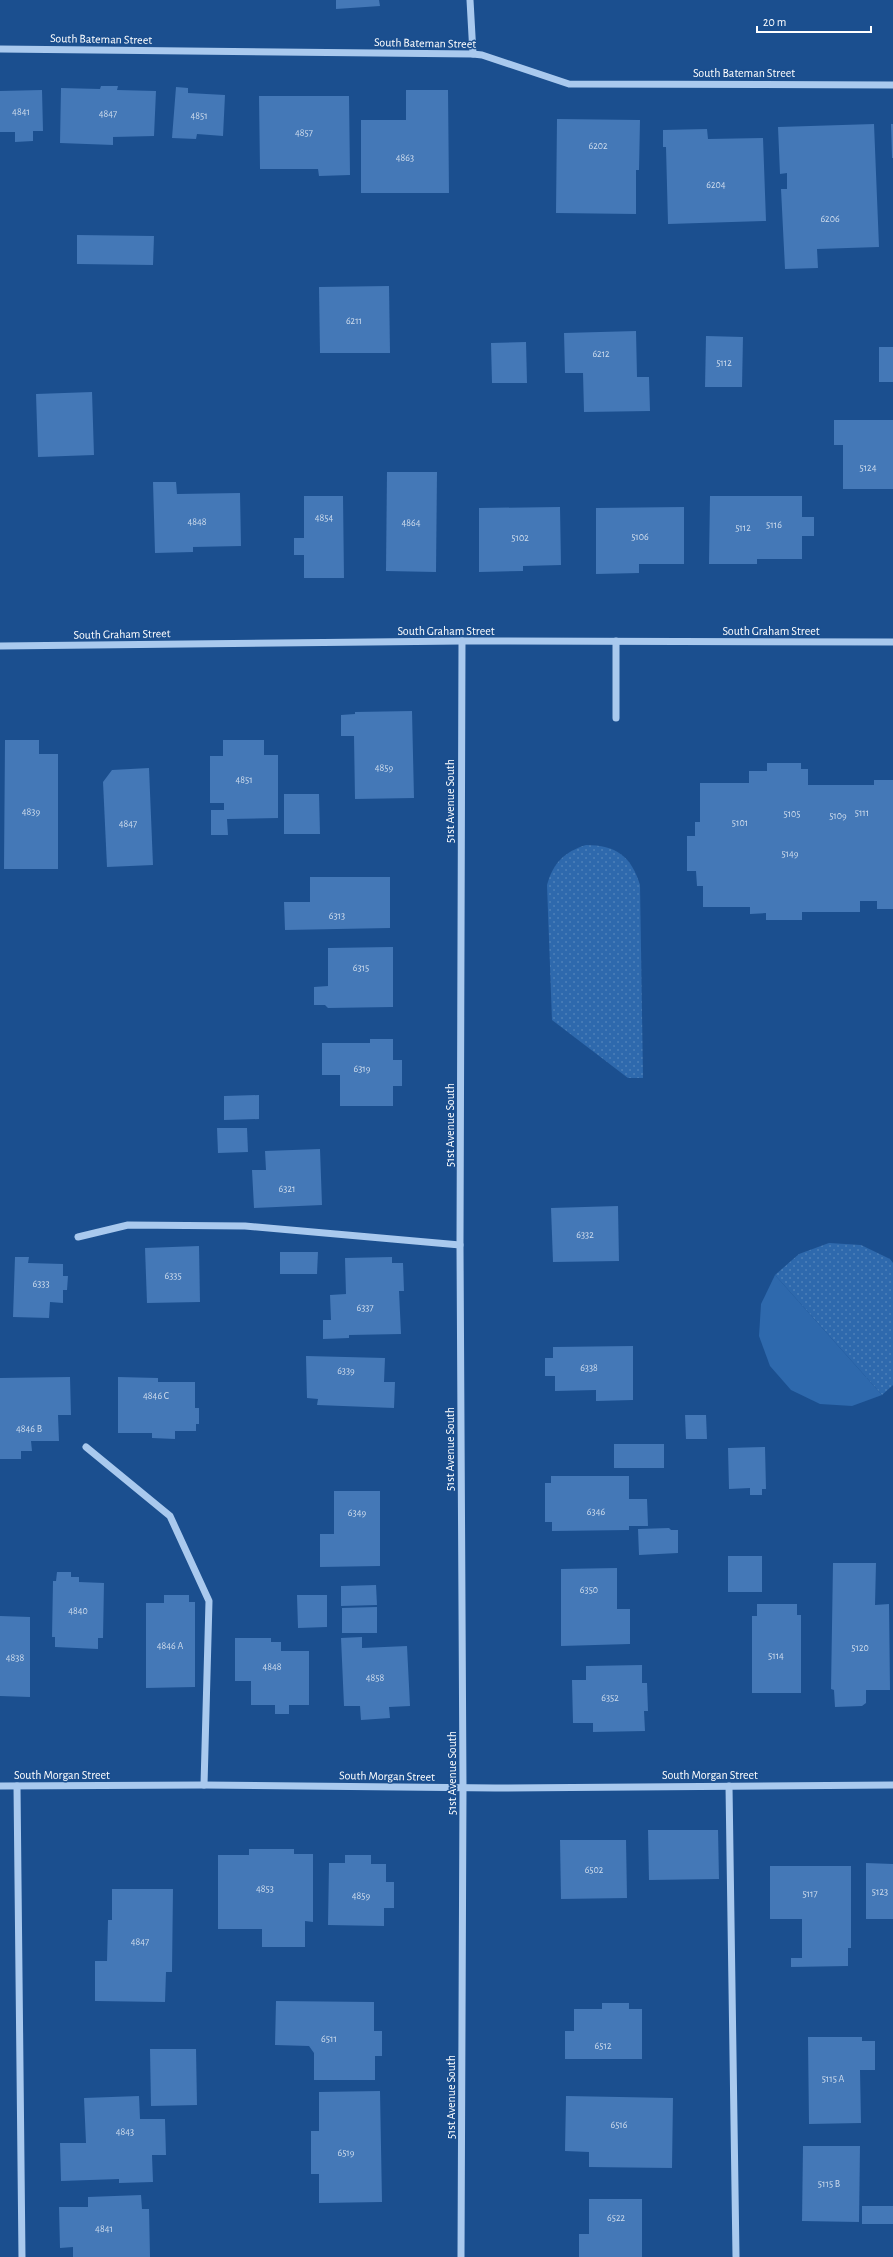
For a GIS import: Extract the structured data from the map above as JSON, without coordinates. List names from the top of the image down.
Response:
{
  "streets": {
    "street": [
      "South Bateman Street",
      "South Graham Street",
      "51st Avenue South",
      "South Morgan Street"
    ]
  },
  "crossings": [
    ["South Graham Street", "51st Avenue South"],
    ["51st Avenue South", "South Morgan Street"]
  ],
  "house_numbers": [
    "4841",
    "4847",
    "4851",
    "4857",
    "6202",
    "4863",
    "6204",
    "6206",
    "6211",
    "6212",
    "5112",
    "5124",
    "4854",
    "4848",
    "4864",
    "5116",
    "5112",
    "5106",
    "5102",
    "4859",
    "4851",
    "4839",
    "5111",
    "5105",
    "5109",
    "5101",
    "4847",
    "5149",
    "6313",
    "6315",
    "6319",
    "6321",
    "6332",
    "6335",
    "6333",
    "6337",
    "6338",
    "6339",
    "4846 C",
    "4846 B",
    "6346",
    "6349",
    "6350",
    "4840",
    "4846 A",
    "5120",
    "5114",
    "4838",
    "4848",
    "4858",
    "6352",
    "6502",
    "4853",
    "5123",
    "5117",
    "4859",
    "4847",
    "6511",
    "6512",
    "5115 A",
    "6516",
    "4843",
    "6519",
    "5115 B",
    "6522",
    "4841"
  ],
  "scale_bar": "20 m"
}
